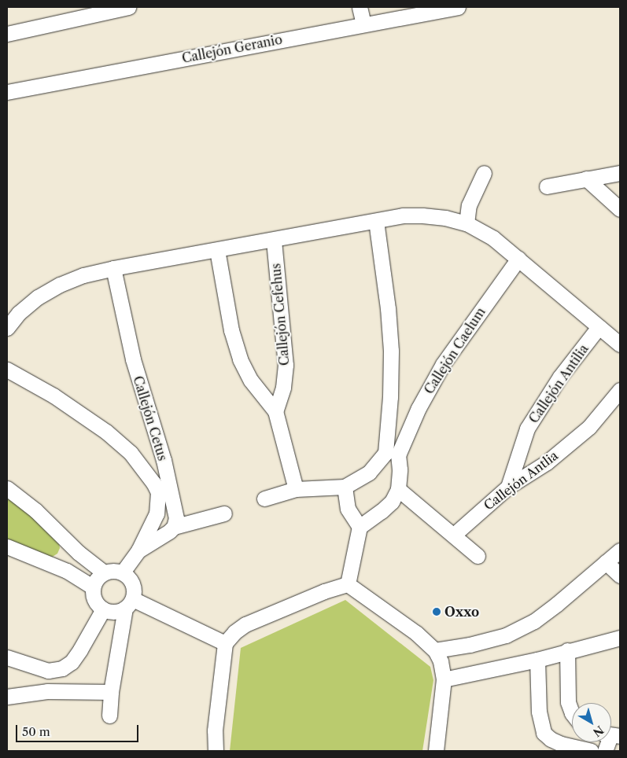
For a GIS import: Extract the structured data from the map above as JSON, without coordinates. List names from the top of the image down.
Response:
{
  "streets": {
    "street": [
      "Callejón Geranio",
      "Callejón Cefehus",
      "Callejón Caelum",
      "Callejón Antilia",
      "Callejón Cetus",
      "Callejón Antlia"
    ]
  },
  "crossings": [
    ["Callejón Antilia", "Callejón Antlia"]
  ],
  "places": ["Oxxo"],
  "scale_bar": "50 m",
  "north": "bottom right"
}
